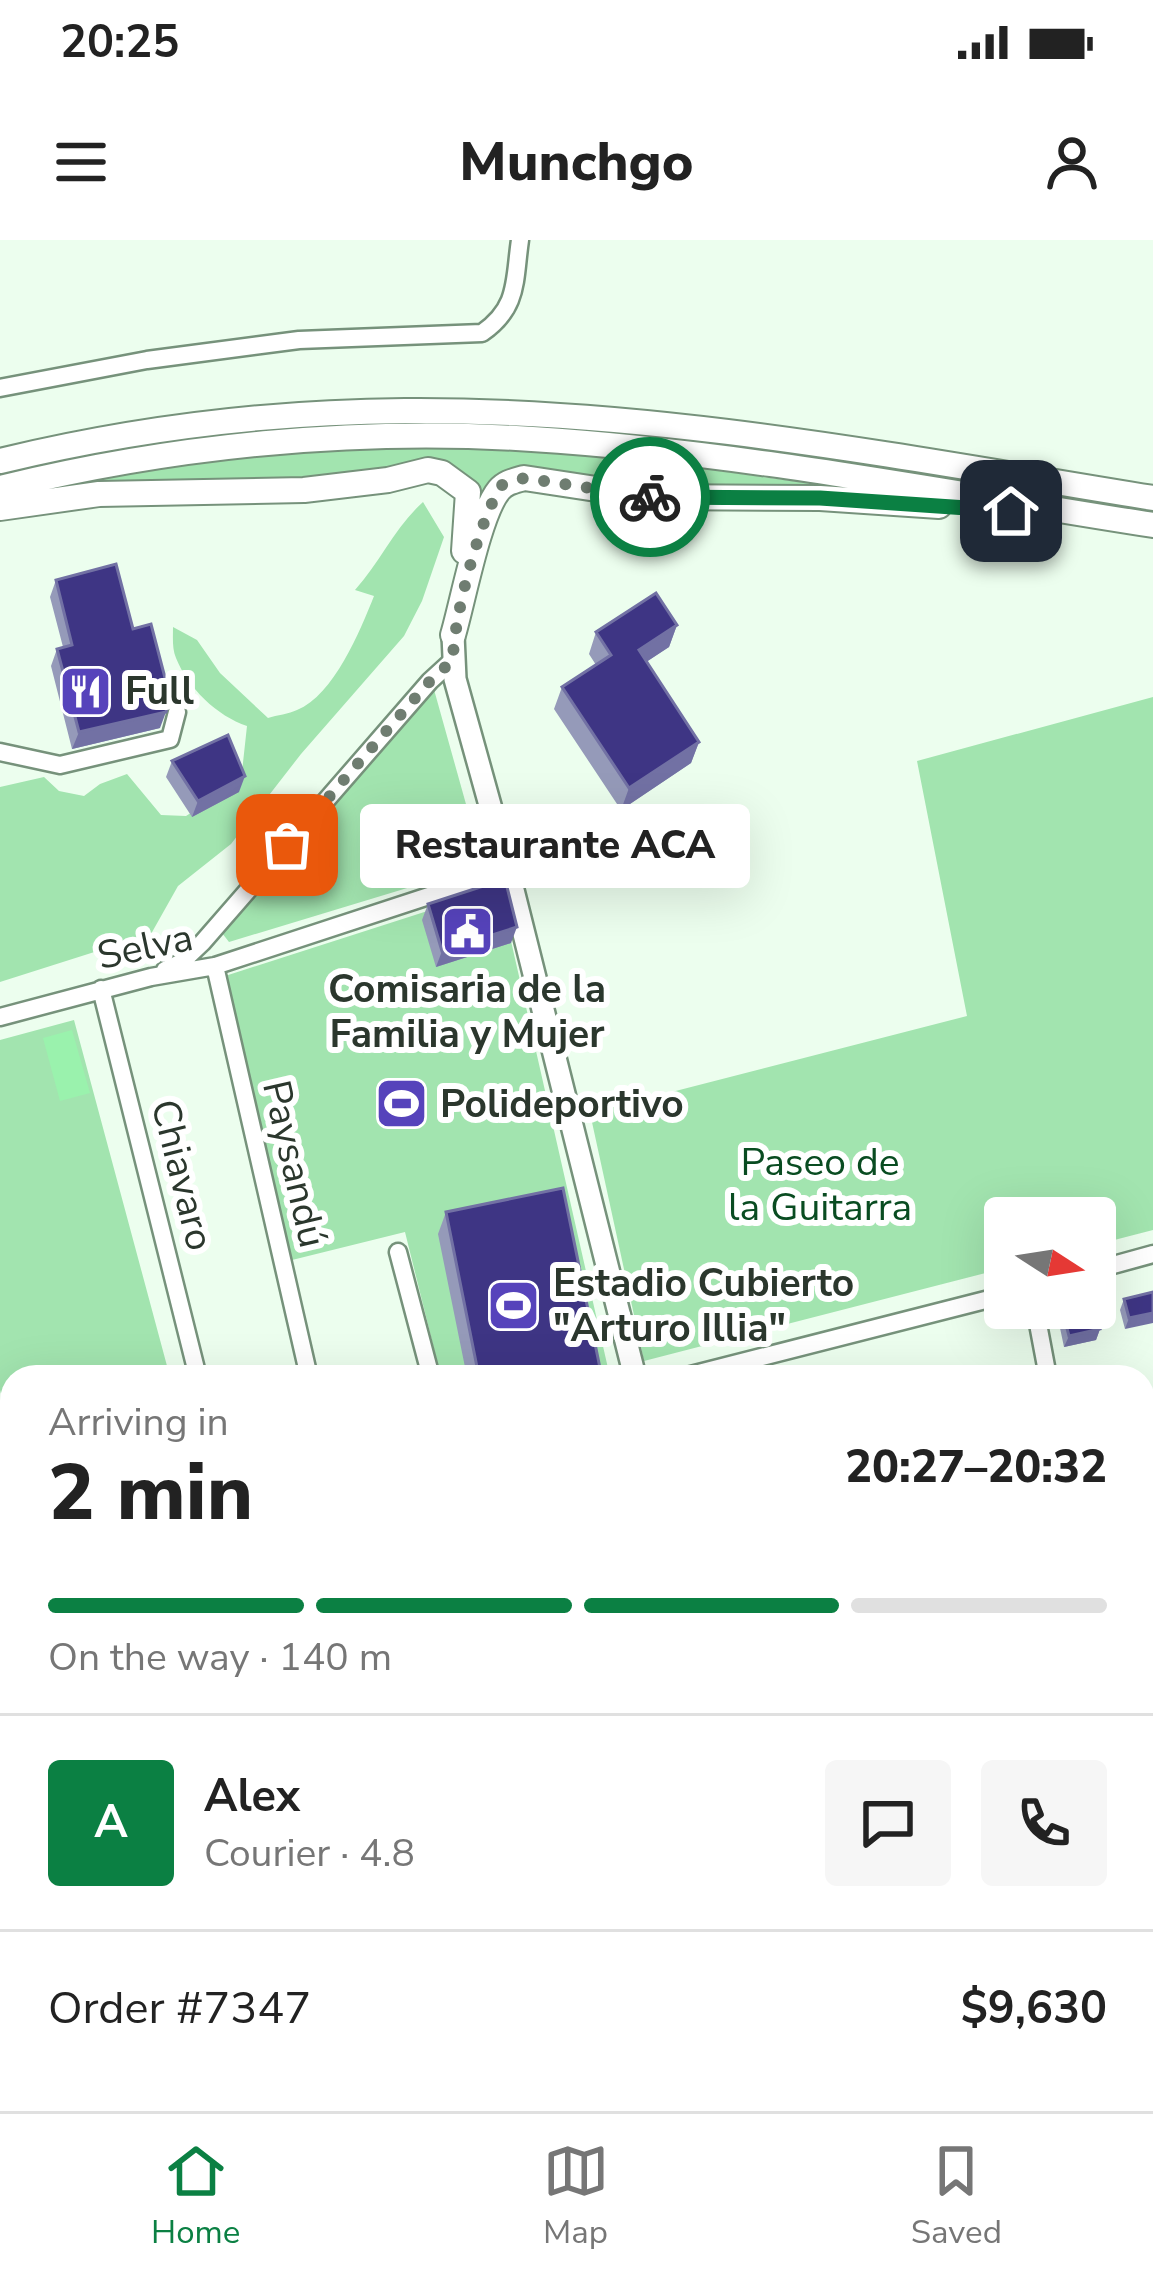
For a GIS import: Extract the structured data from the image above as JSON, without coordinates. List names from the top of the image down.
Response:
{
  "streets": {
    "street": ["Selva", "Paysandú", "Chiavaro"]
  },
  "crossings": [
    ["Selva", "Paysandú"],
    ["Selva", "Chiavaro"]
  ],
  "parks": ["Paseo de la Guitarra"],
  "places": {
    "restaurant": ["Full"],
    "other": ["Restaurante ACA"],
    "public building": ["Comisaria de la Familia y Mujer"],
    "sports": ["Polideportivo", "Estadio Cubierto \"Arturo Illia\""]
  },
  "north": "right",
  "page": {
    "status": "20:25",
    "header": "Munchgo",
    "bubble": "Restaurante ACA",
    "heading": ["2 min", "Arriving in", "20:27–20:32"],
    "panel": [
      "Alex",
      "Courier · 4.8",
      "Order #7347",
      "$9,630"
    ],
    "bar": "On the way · 140 m",
    "round": "A",
    "tabs": ["Home", "Map", "Saved"]
  }
}
